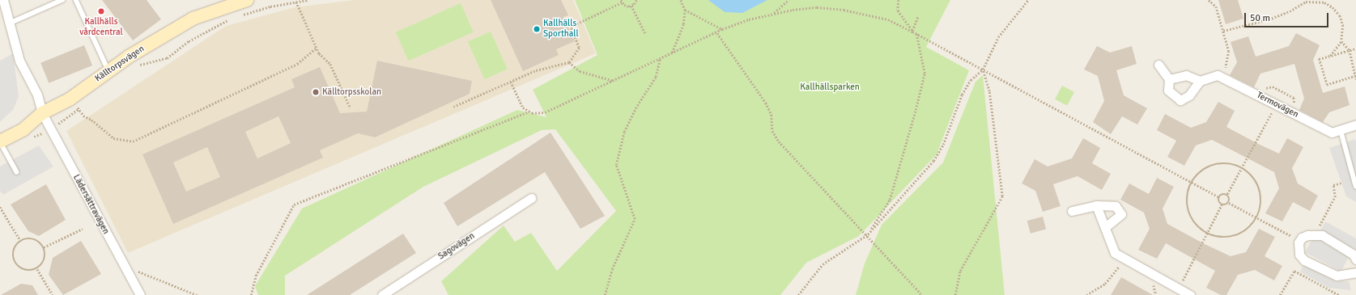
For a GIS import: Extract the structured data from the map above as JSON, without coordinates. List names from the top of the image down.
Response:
{
  "streets": {
    "street": [
      "Källtorpsvägen",
      "Termovägen",
      "Lädersättravägen",
      "Sagovägen"
    ]
  },
  "crossings": [
    ["Källtorpsvägen", "Lädersättravägen"]
  ],
  "parks": ["Kallhällsparken"],
  "places": ["Kallhälls vårdcentral", "Kallhälls Sporthall", "Källtorpsskolan"],
  "scale_bar": "50 m"
}
